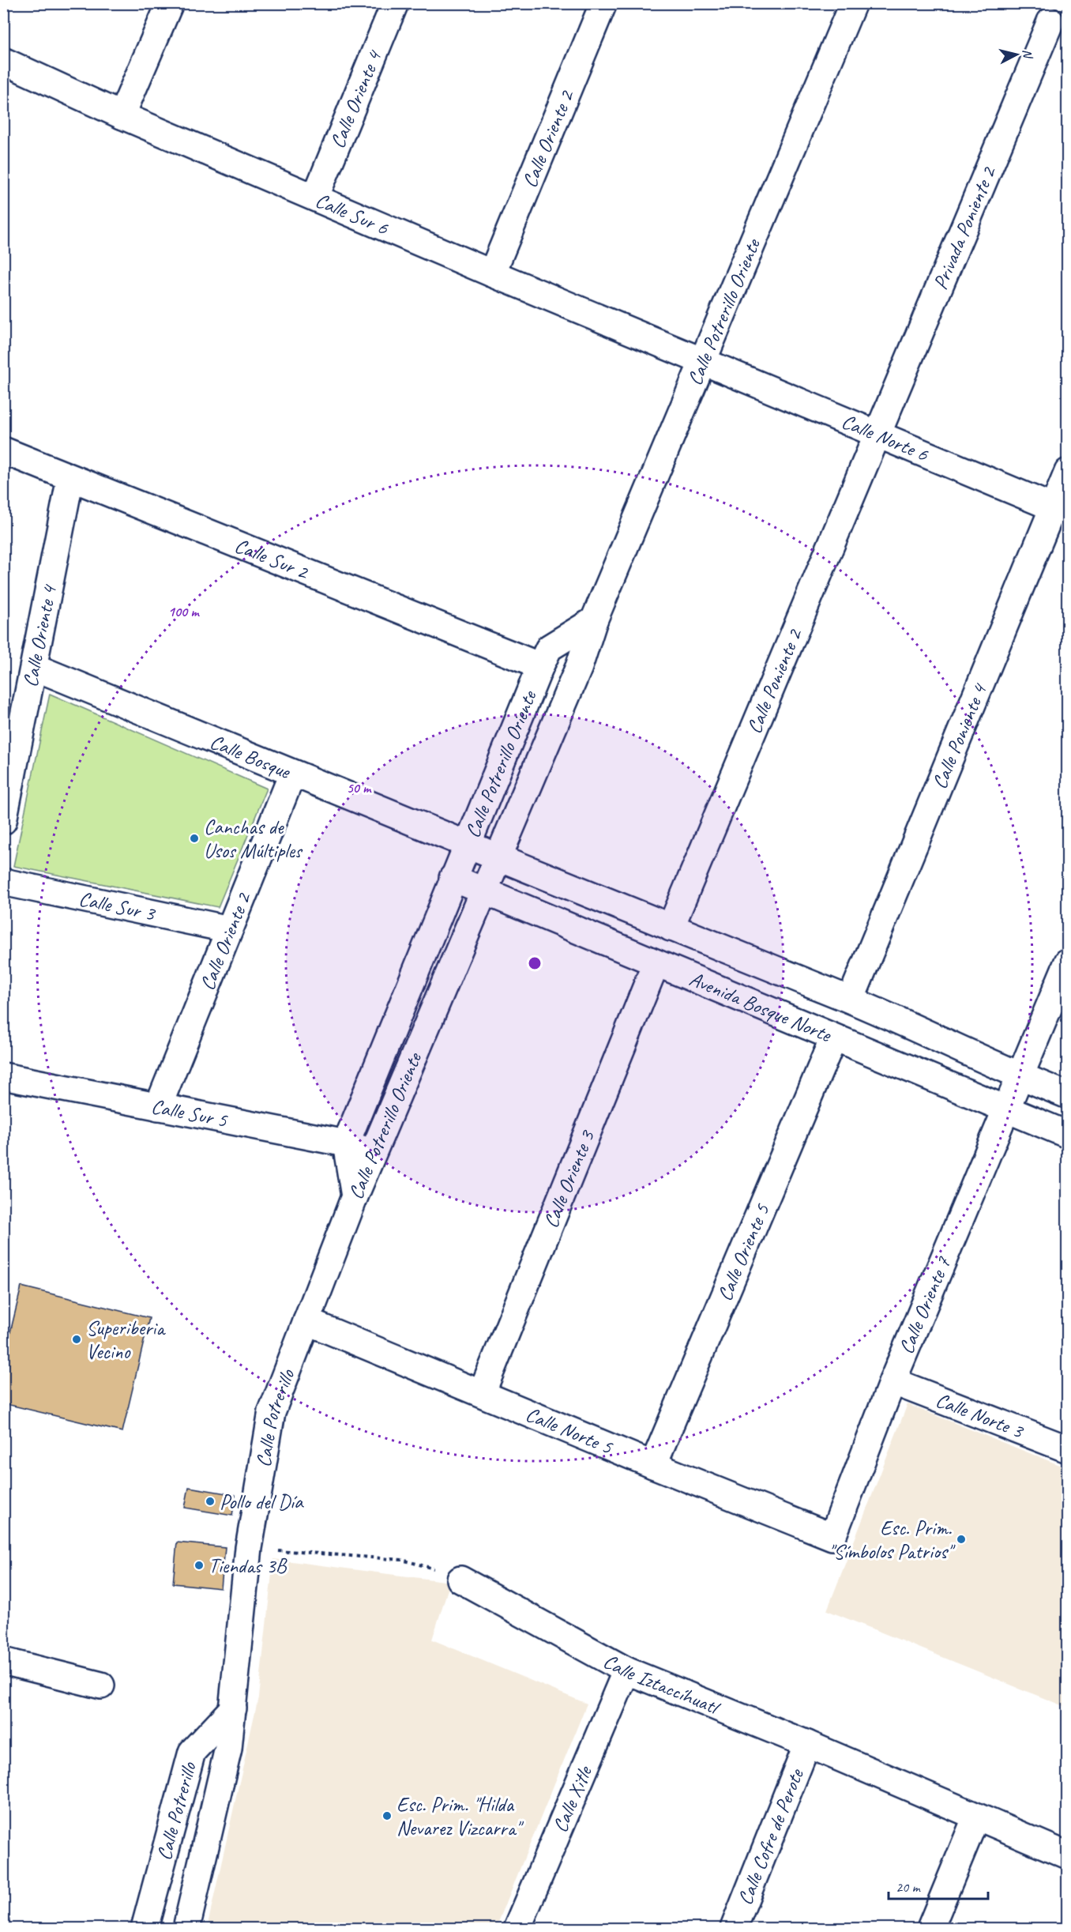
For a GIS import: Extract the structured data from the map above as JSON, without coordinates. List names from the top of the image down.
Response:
{
  "streets": {
    "street": [
      "Calle Oriente 4",
      "Calle Oriente 2",
      "Calle Sur 6",
      "Privada Poniente 2",
      "Calle Potrerillo Oriente",
      "Calle Norte 6",
      "Calle Sur 2",
      "Calle Poniente 2",
      "Calle Poniente 4",
      "Calle Bosque",
      "Calle Sur 3",
      "Avenida Bosque Norte",
      "Calle Sur 5",
      "Calle Oriente 3",
      "Calle Oriente 5",
      "Calle Oriente 7",
      "Calle Norte 3",
      "Calle Potrerillo",
      "Calle Norte 5",
      "Calle Iztaccíhuatl",
      "Calle Xitle",
      "Calle Cofre de Perote"
    ]
  },
  "crossings": [
    ["Calle Oriente 4", "Calle Sur 6"],
    ["Calle Oriente 4", "Calle Sur 2"],
    ["Calle Oriente 4", "Calle Bosque"],
    ["Calle Oriente 2", "Calle Sur 6"],
    ["Calle Oriente 2", "Calle Bosque"],
    ["Calle Oriente 2", "Calle Sur 3"],
    ["Calle Oriente 2", "Calle Sur 5"],
    ["Calle Sur 6", "Calle Potrerillo Oriente"],
    ["Calle Sur 6", "Calle Norte 6"],
    ["Privada Poniente 2", "Calle Norte 6"],
    ["Privada Poniente 2", "Calle Poniente 2"],
    ["Calle Potrerillo Oriente", "Calle Norte 6"],
    ["Calle Potrerillo Oriente", "Calle Sur 2"],
    ["Calle Potrerillo Oriente", "Calle Bosque"],
    ["Calle Potrerillo Oriente", "Avenida Bosque Norte"],
    ["Calle Potrerillo Oriente", "Calle Sur 5"],
    ["Calle Potrerillo Oriente", "Calle Potrerillo"],
    ["Calle Norte 6", "Calle Poniente 2"],
    ["Calle Norte 6", "Calle Poniente 4"],
    ["Calle Poniente 2", "Avenida Bosque Norte"],
    ["Calle Poniente 4", "Avenida Bosque Norte"],
    ["Calle Bosque", "Avenida Bosque Norte"],
    ["Avenida Bosque Norte", "Calle Oriente 3"],
    ["Avenida Bosque Norte", "Calle Oriente 5"],
    ["Avenida Bosque Norte", "Calle Oriente 7"],
    ["Calle Oriente 3", "Calle Norte 5"],
    ["Calle Oriente 5", "Calle Norte 5"],
    ["Calle Oriente 7", "Calle Norte 3"],
    ["Calle Oriente 7", "Calle Norte 5"],
    ["Calle Potrerillo", "Calle Norte 5"],
    ["Calle Iztaccíhuatl", "Calle Xitle"],
    ["Calle Iztaccíhuatl", "Calle Cofre de Perote"]
  ],
  "places": [
    "Canchas de Usos Múltiples",
    "Superiberia Vecino",
    "Pollo del Día",
    "Esc. Prim. \"Símbolos Patrios\"",
    "Tiendas 3B",
    "Esc. Prim. \"Hilda Nevarez Vizcarra\""
  ],
  "scale_bar": "20 m",
  "north": "right",
  "rings": ["100 m", "50 m"]
}
